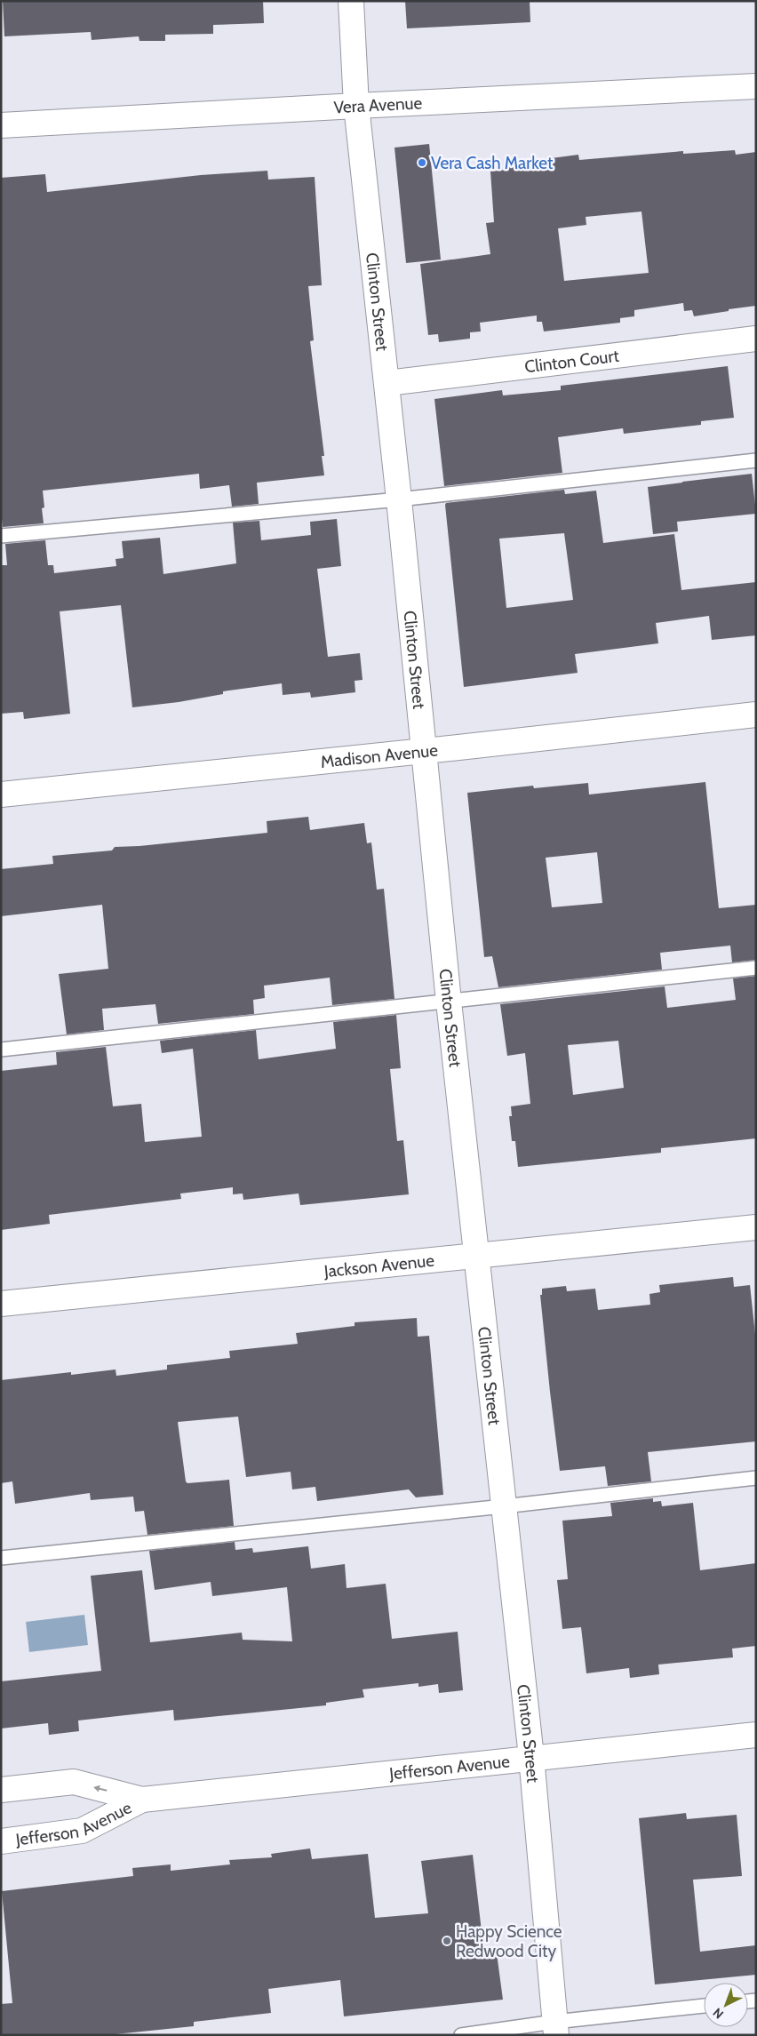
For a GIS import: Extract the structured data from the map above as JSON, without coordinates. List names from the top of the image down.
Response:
{
  "streets": {
    "street": [
      "Vera Avenue",
      "Clinton Street",
      "Clinton Court",
      "Madison Avenue",
      "Jackson Avenue",
      "Jefferson Avenue"
    ]
  },
  "crossings": [
    ["Vera Avenue", "Clinton Street"],
    ["Clinton Street", "Clinton Court"],
    ["Clinton Street", "Madison Avenue"],
    ["Clinton Street", "Jackson Avenue"],
    ["Clinton Street", "Jefferson Avenue"]
  ],
  "places": ["Vera Cash Market", "Happy Science Redwood City"],
  "north": "bottom left"
}
